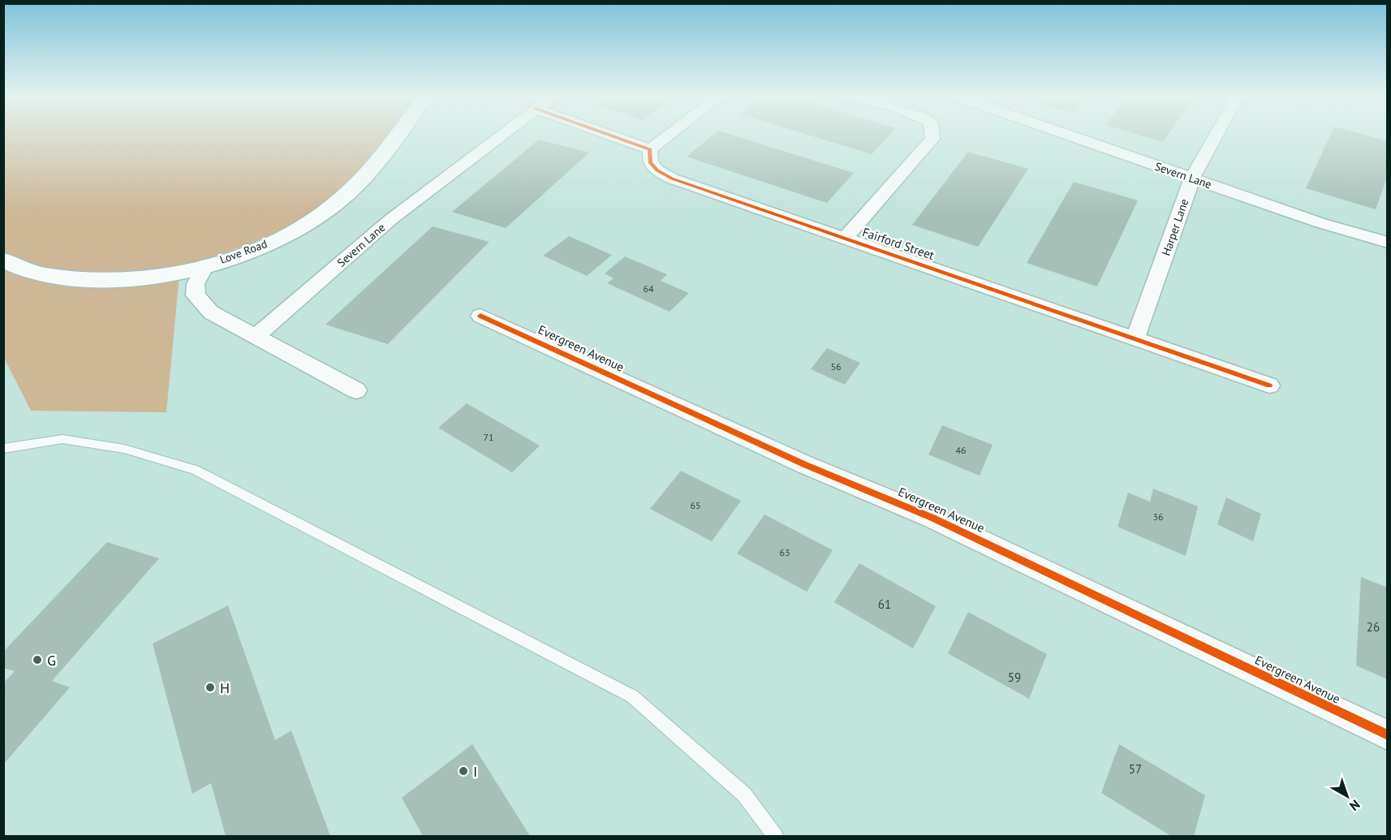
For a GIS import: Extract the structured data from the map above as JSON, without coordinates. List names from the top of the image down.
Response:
{
  "streets": {
    "street": [
      "Severn Lane",
      "Harper Lane",
      "Fairford Street",
      "Love Road",
      "Evergreen Avenue"
    ]
  },
  "crossings": [
    ["Severn Lane", "Harper Lane"],
    ["Harper Lane", "Fairford Street"]
  ],
  "places": ["G", "H", "I"],
  "house_numbers": [
    "64",
    "56",
    "71",
    "46",
    "65",
    "36",
    "63",
    "61",
    "26",
    "59",
    "57"
  ],
  "north": "bottom right"
}
